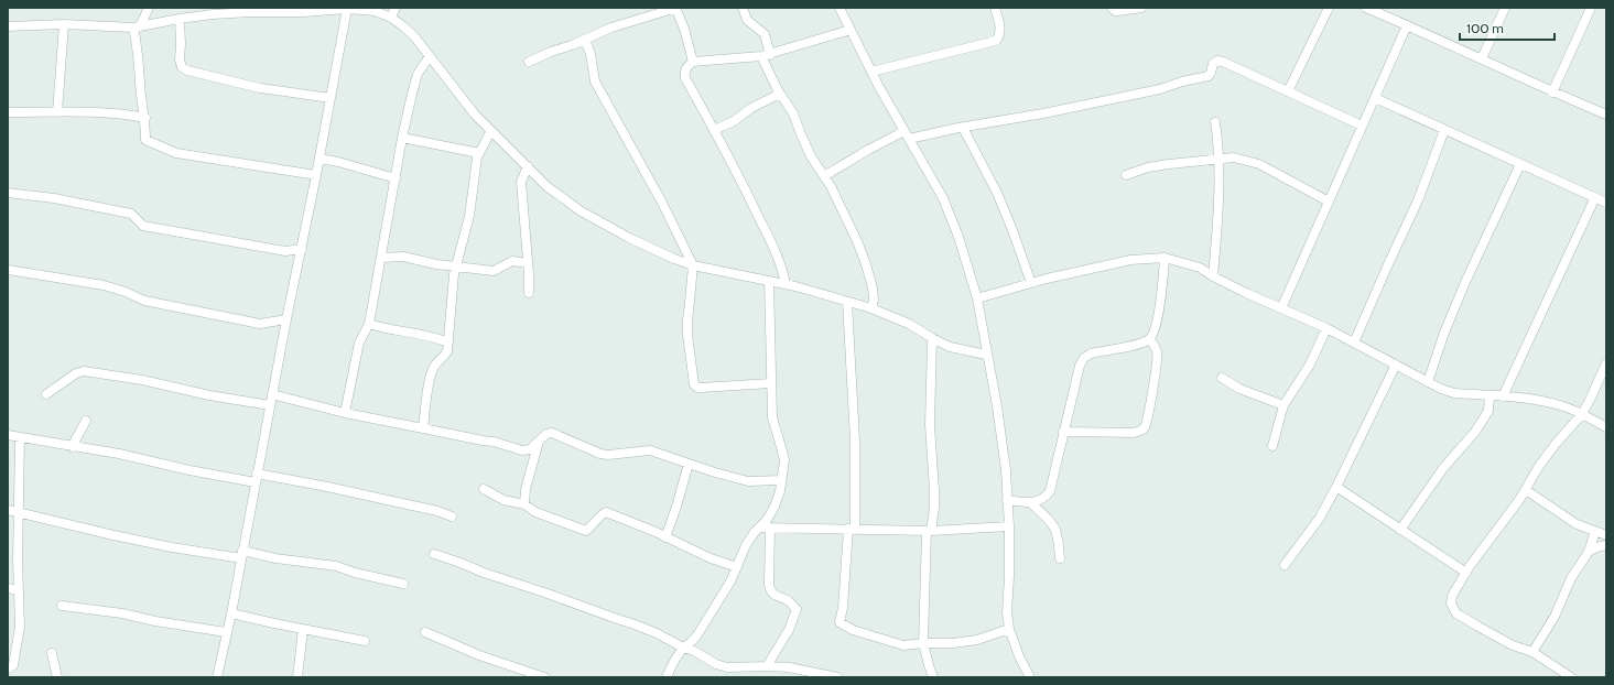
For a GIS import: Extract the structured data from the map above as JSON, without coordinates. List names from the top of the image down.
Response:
{
  "scale_bar": "100 m"
}
